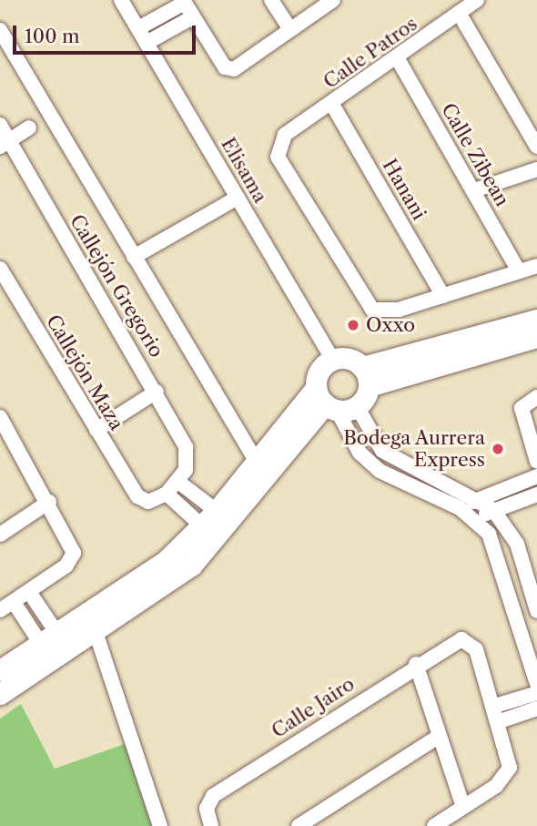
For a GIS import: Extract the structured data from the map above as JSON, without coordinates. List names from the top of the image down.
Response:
{
  "streets": {
    "street": [
      "Calle Patros",
      "Calle Zibean",
      "Elisama",
      "Hanani",
      "Callejón Gregorio",
      "Callejón Maza",
      "Calle Jairo"
    ]
  },
  "crossings": [
    ["Calle Patros", "Calle Zibean"],
    ["Calle Patros", "Hanani"]
  ],
  "places": ["Oxxo", "Bodega Aurrera Express"],
  "scale_bar": "100 m"
}
